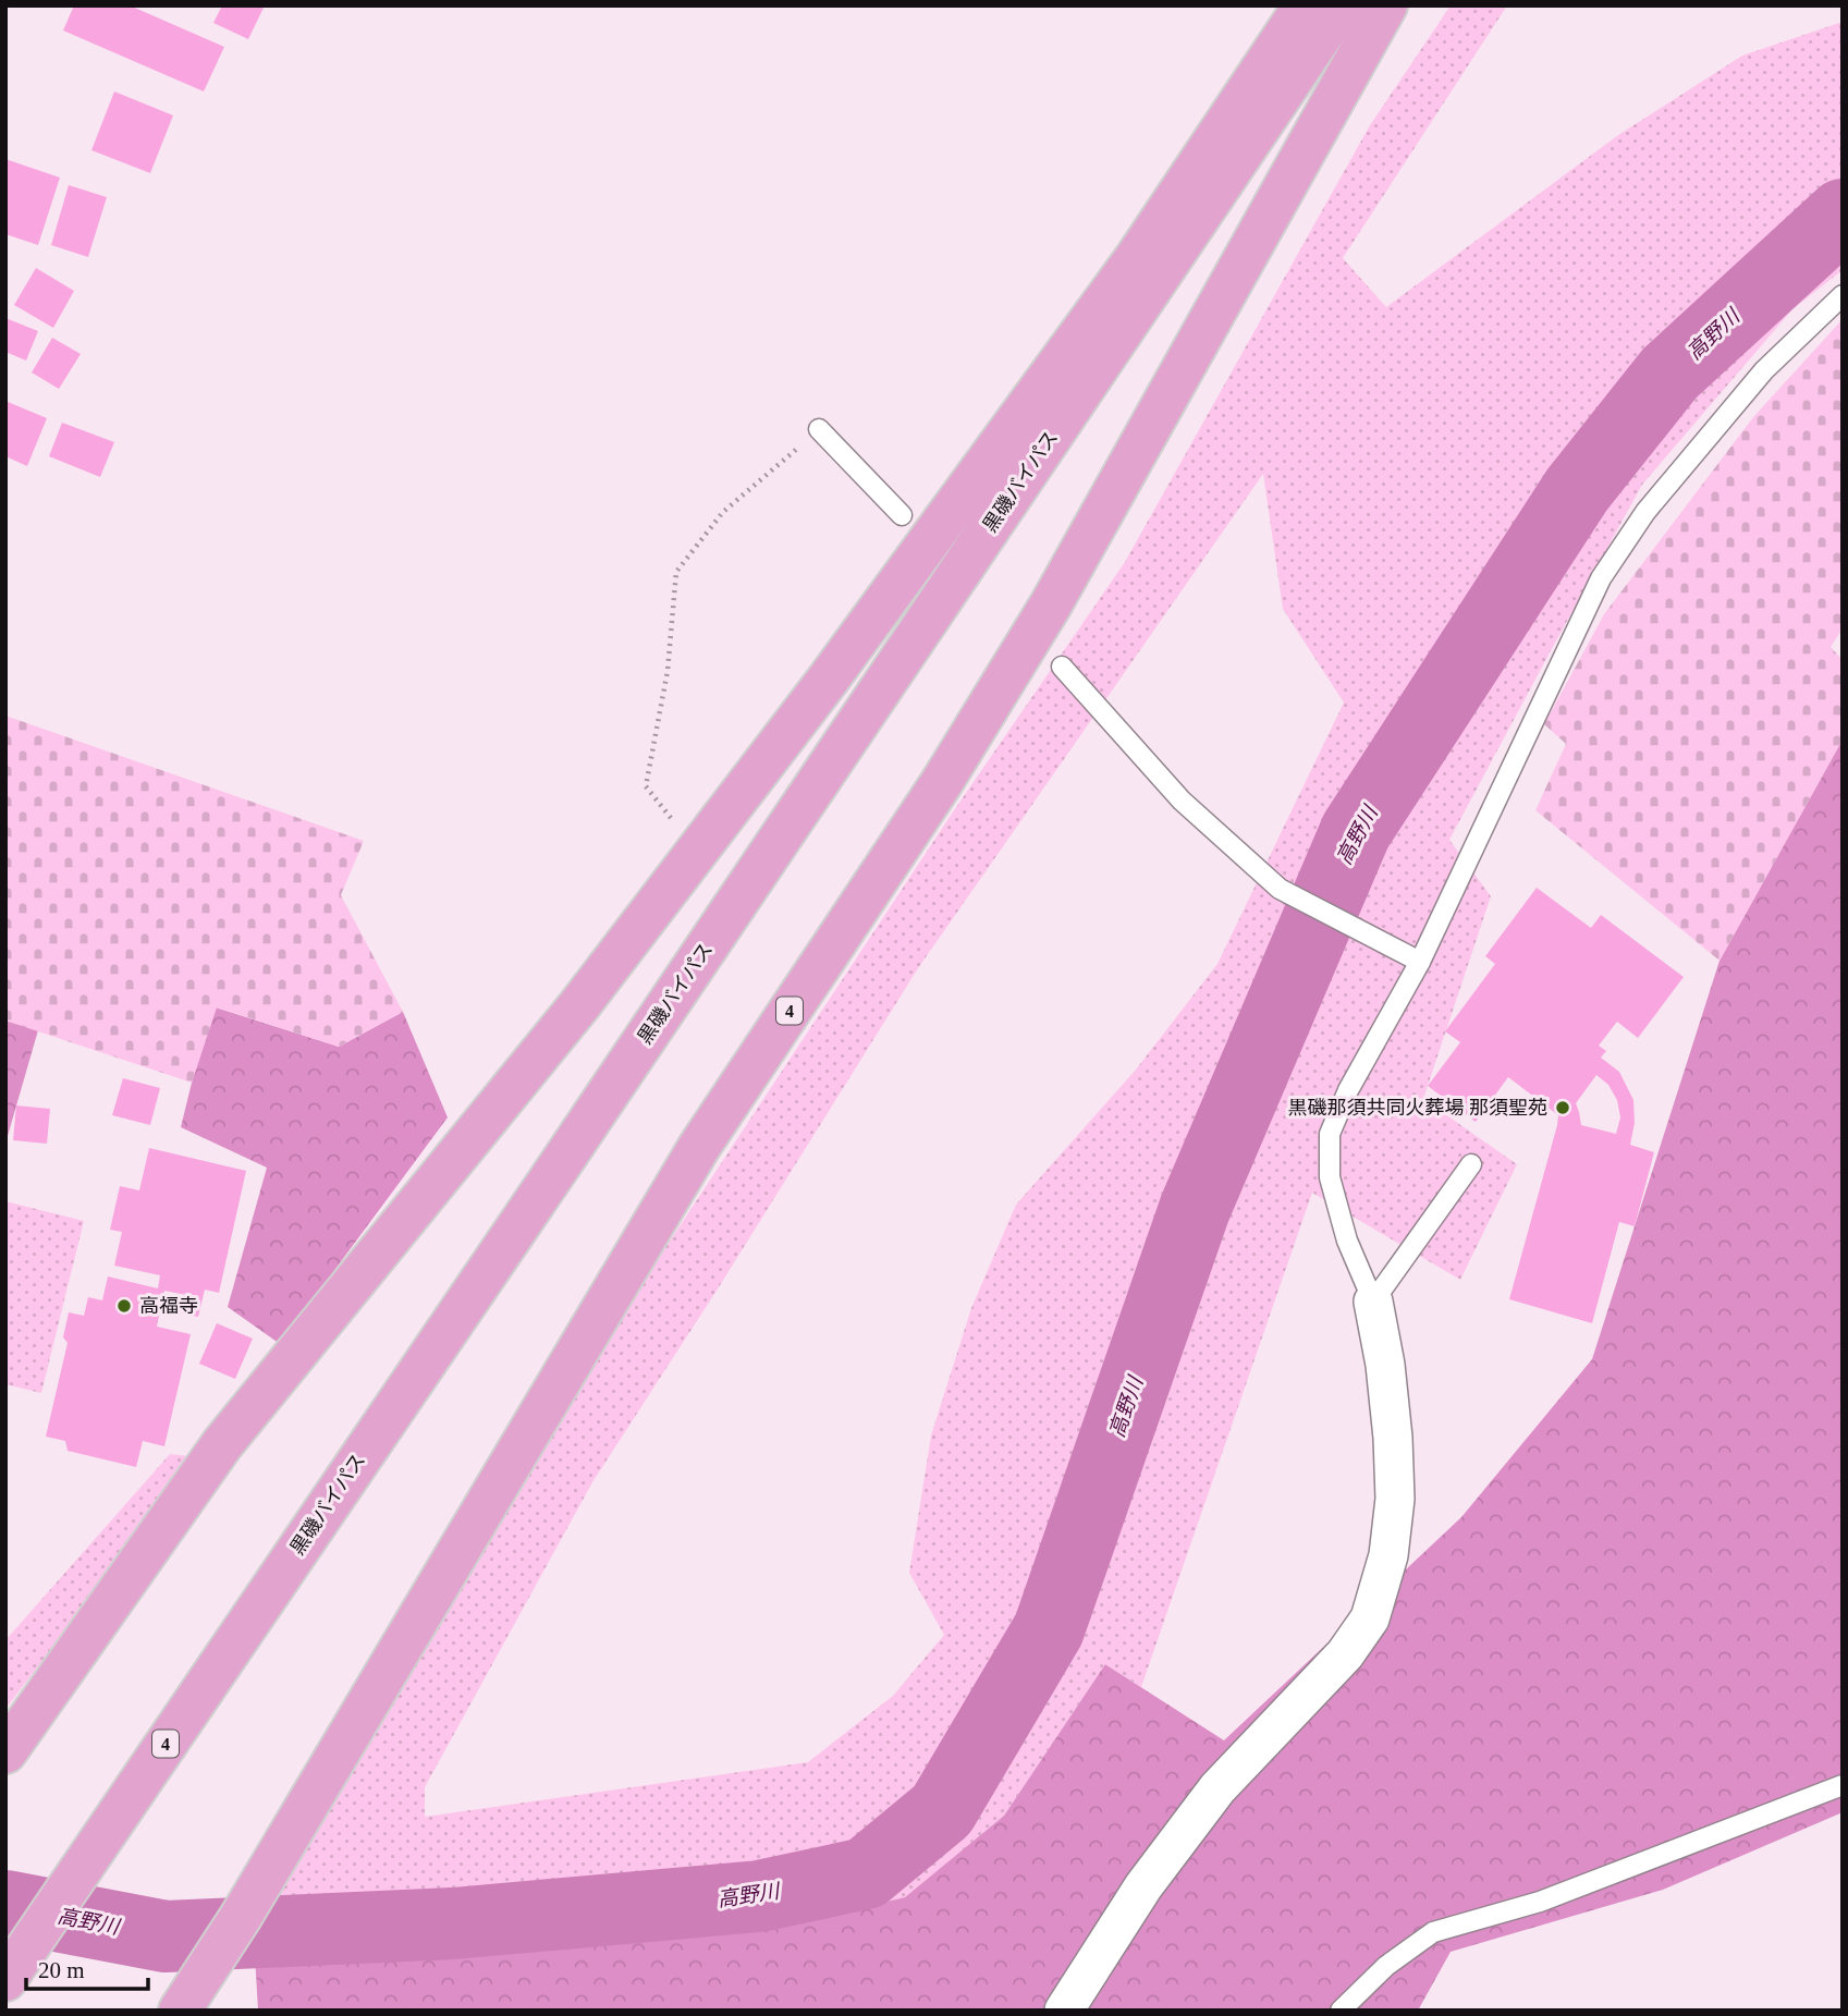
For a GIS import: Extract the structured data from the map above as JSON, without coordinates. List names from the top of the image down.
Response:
{
  "streets": {
    "highway": ["黒磯バイパス", "4"]
  },
  "water": ["高野川"],
  "places": ["黒磯那須共同火葬場 那須聖苑", "高福寺"],
  "scale_bar": "20 m"
}
